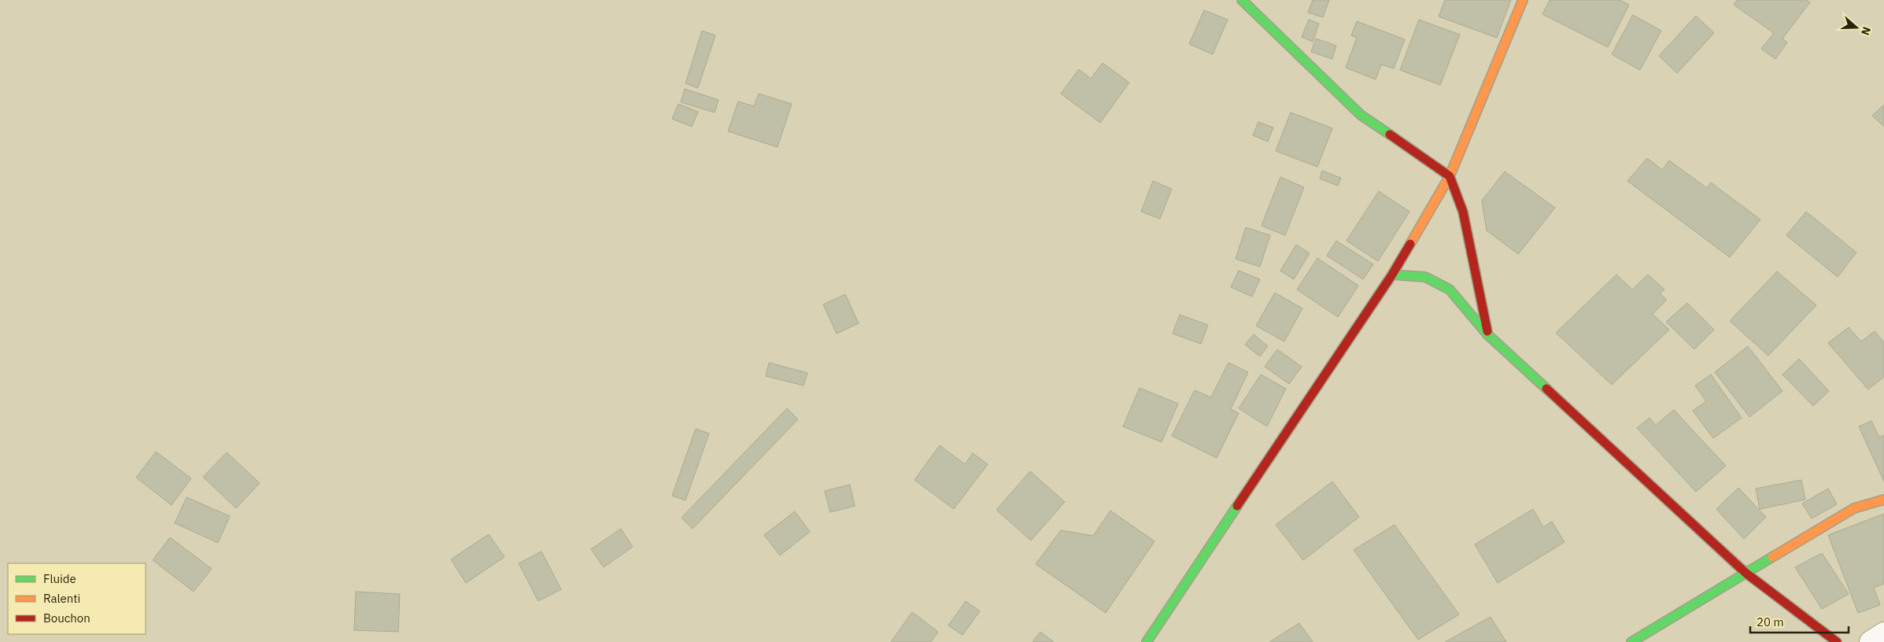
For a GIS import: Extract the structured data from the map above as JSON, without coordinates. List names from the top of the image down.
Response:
{
  "legend": ["Fluide", "Ralenti", "Bouchon"],
  "scale_bar": "20 m",
  "north": "right"
}
